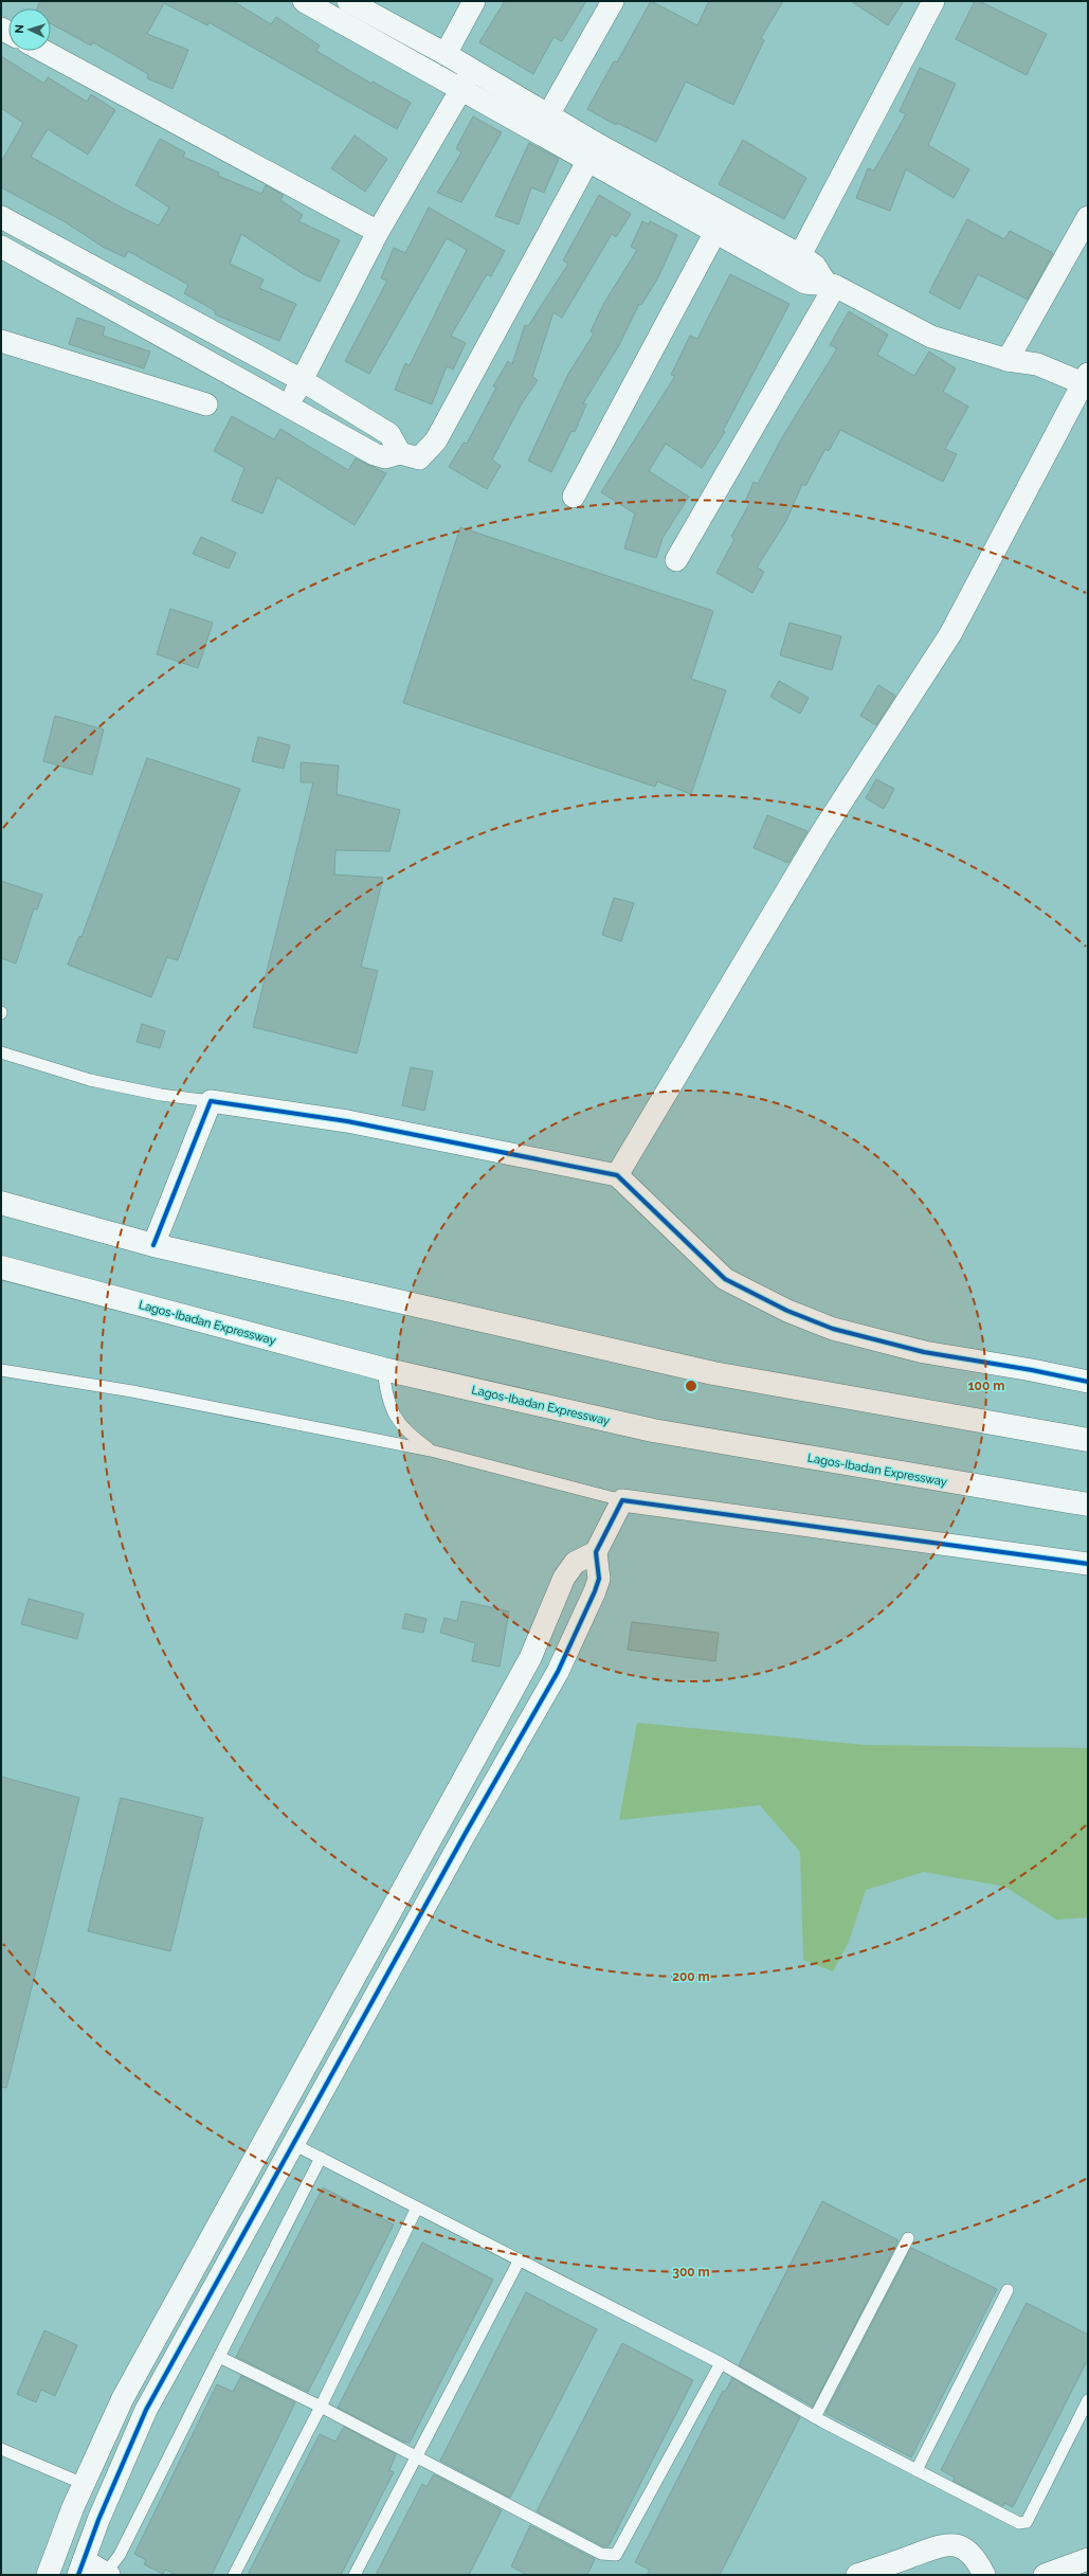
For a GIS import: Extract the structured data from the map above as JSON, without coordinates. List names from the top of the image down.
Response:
{
  "streets": {
    "highway": ["Lagos-Ibadan Expressway"]
  },
  "north": "left",
  "rings": ["100 m", "200 m", "300 m"]
}
